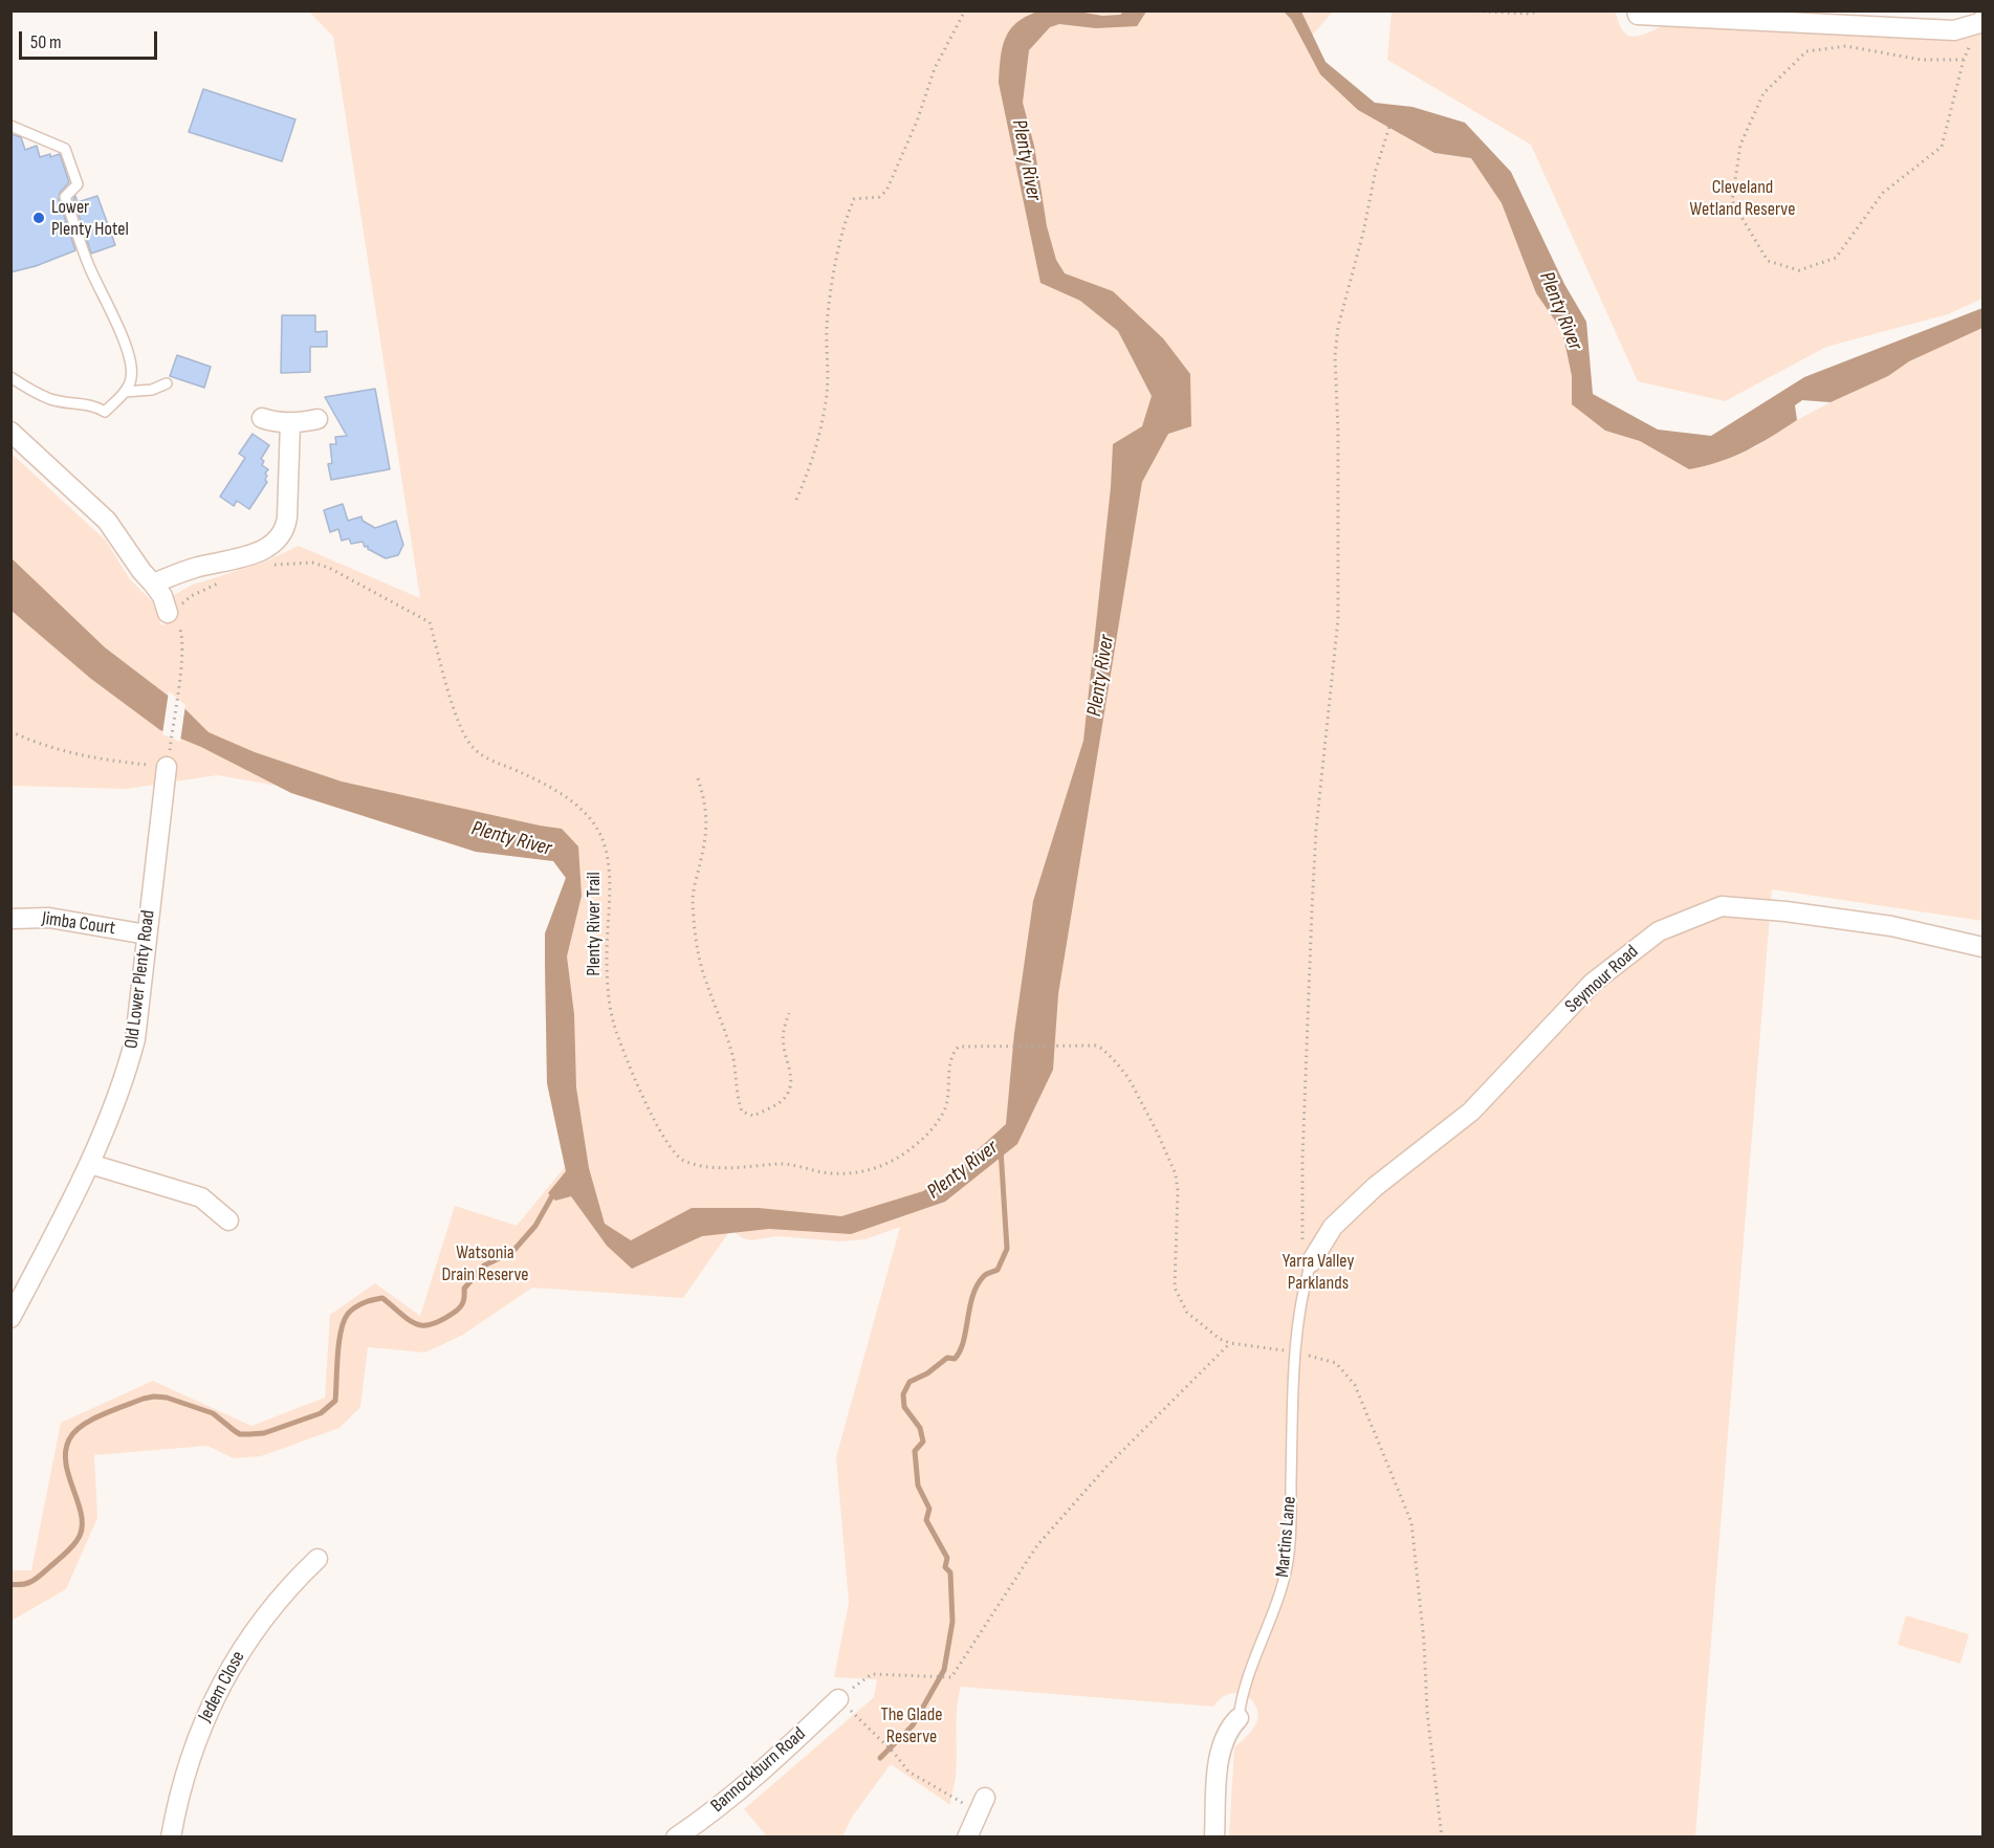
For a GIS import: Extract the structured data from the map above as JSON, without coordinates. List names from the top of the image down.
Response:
{
  "streets": {
    "street": [
      "Jimba Court",
      "Old Lower Plenty Road",
      "Seymour Road",
      "Martins Lane",
      "Jedem Close",
      "Bannockburn Road"
    ],
    "path": ["Plenty River Trail"]
  },
  "crossings": [
    ["Jimba Court", "Old Lower Plenty Road"],
    ["Seymour Road", "Martins Lane"]
  ],
  "water": ["Plenty River"],
  "parks": [
    "Cleveland Wetland Reserve",
    "Watsonia Drain Reserve",
    "Yarra Valley Parklands",
    "The Glade Reserve"
  ],
  "places": ["Lower Plenty Hotel"],
  "scale_bar": "50 m"
}
